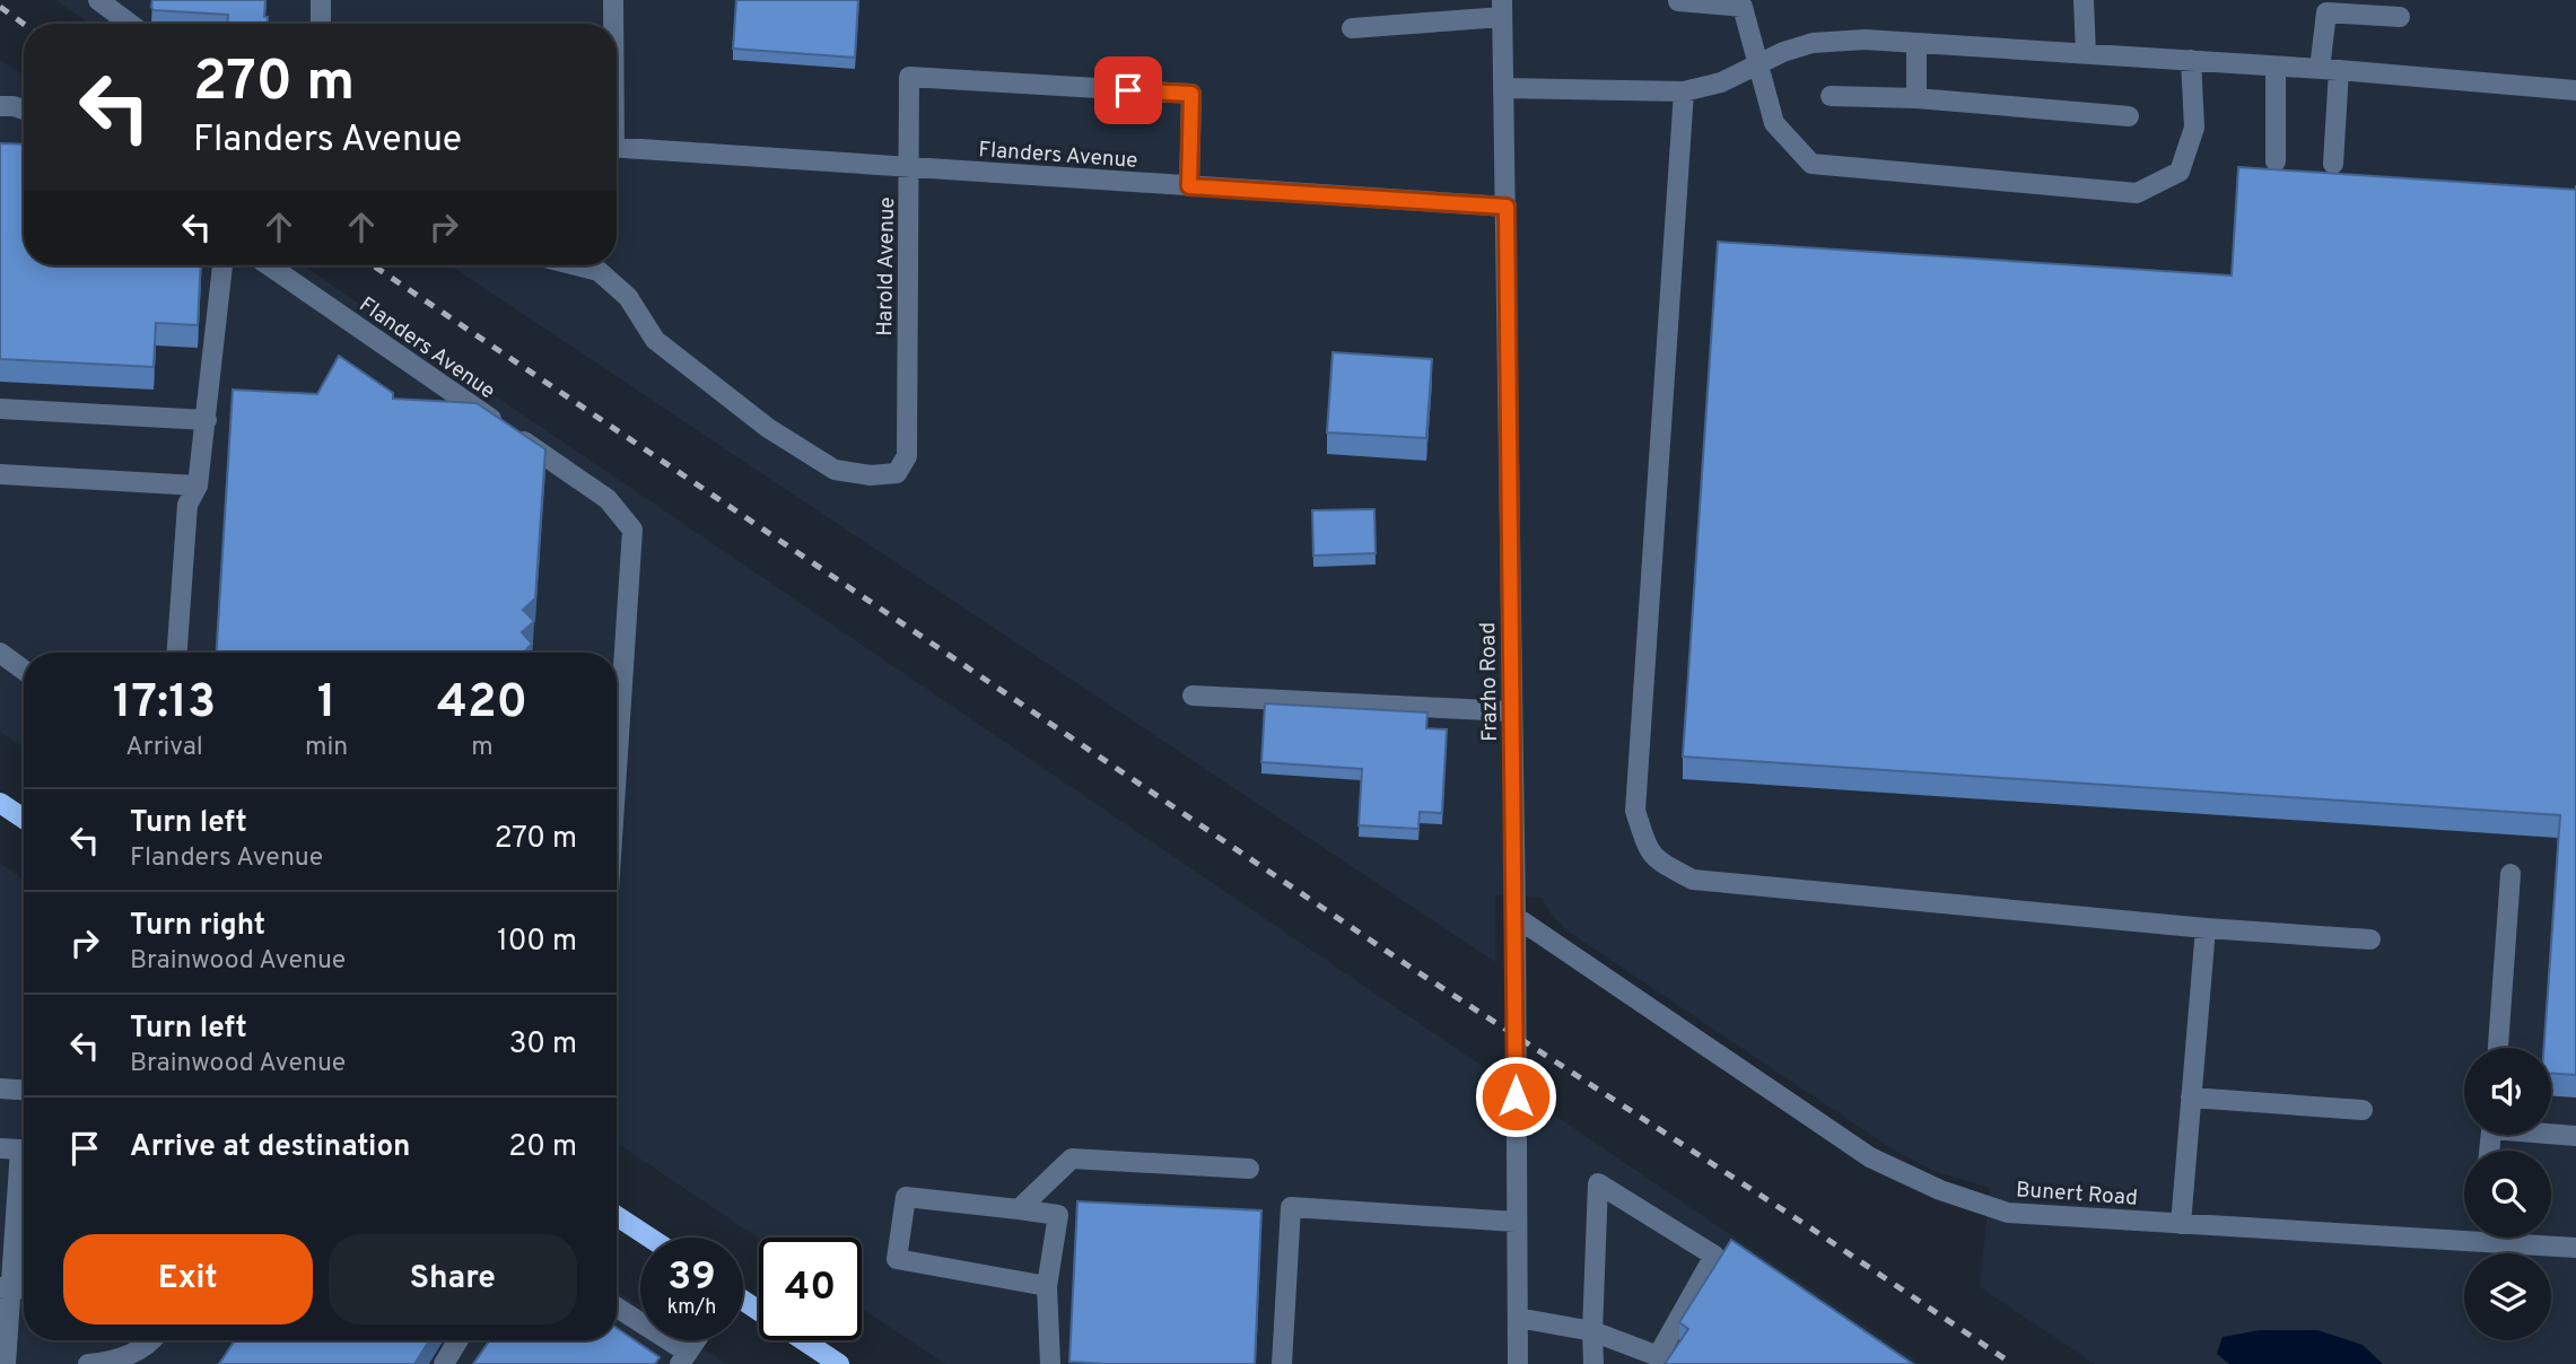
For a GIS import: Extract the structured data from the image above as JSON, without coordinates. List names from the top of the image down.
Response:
{
  "streets": {
    "street": [
      "Flanders Avenue",
      "Harold Avenue",
      "Frazho Road",
      "Bunert Road"
    ]
  },
  "crossings": [
    ["Flanders Avenue", "Harold Avenue"],
    ["Flanders Avenue", "Frazho Road"],
    ["Frazho Road", "Bunert Road"]
  ],
  "page": {
    "turn": ["270 m", "Flanders Avenue"],
    "eta": [
      "17:13",
      "Arrival",
      "1",
      "min",
      "420",
      "m"
    ],
    "list": [
      {
        "name": "Turn left",
        "note": "Flanders Avenue",
        "value": "270 m"
      },
      {
        "name": "Turn right",
        "note": "Brainwood Avenue",
        "value": "100 m"
      },
      {
        "name": "Turn left",
        "note": "Brainwood Avenue",
        "value": "30 m"
      },
      {
        "name": "Arrive at destination",
        "value": "20 m"
      }
    ],
    "buttons": ["Exit", "Share"],
    "speed": "39 km/h",
    "limit": "40"
  }
}
